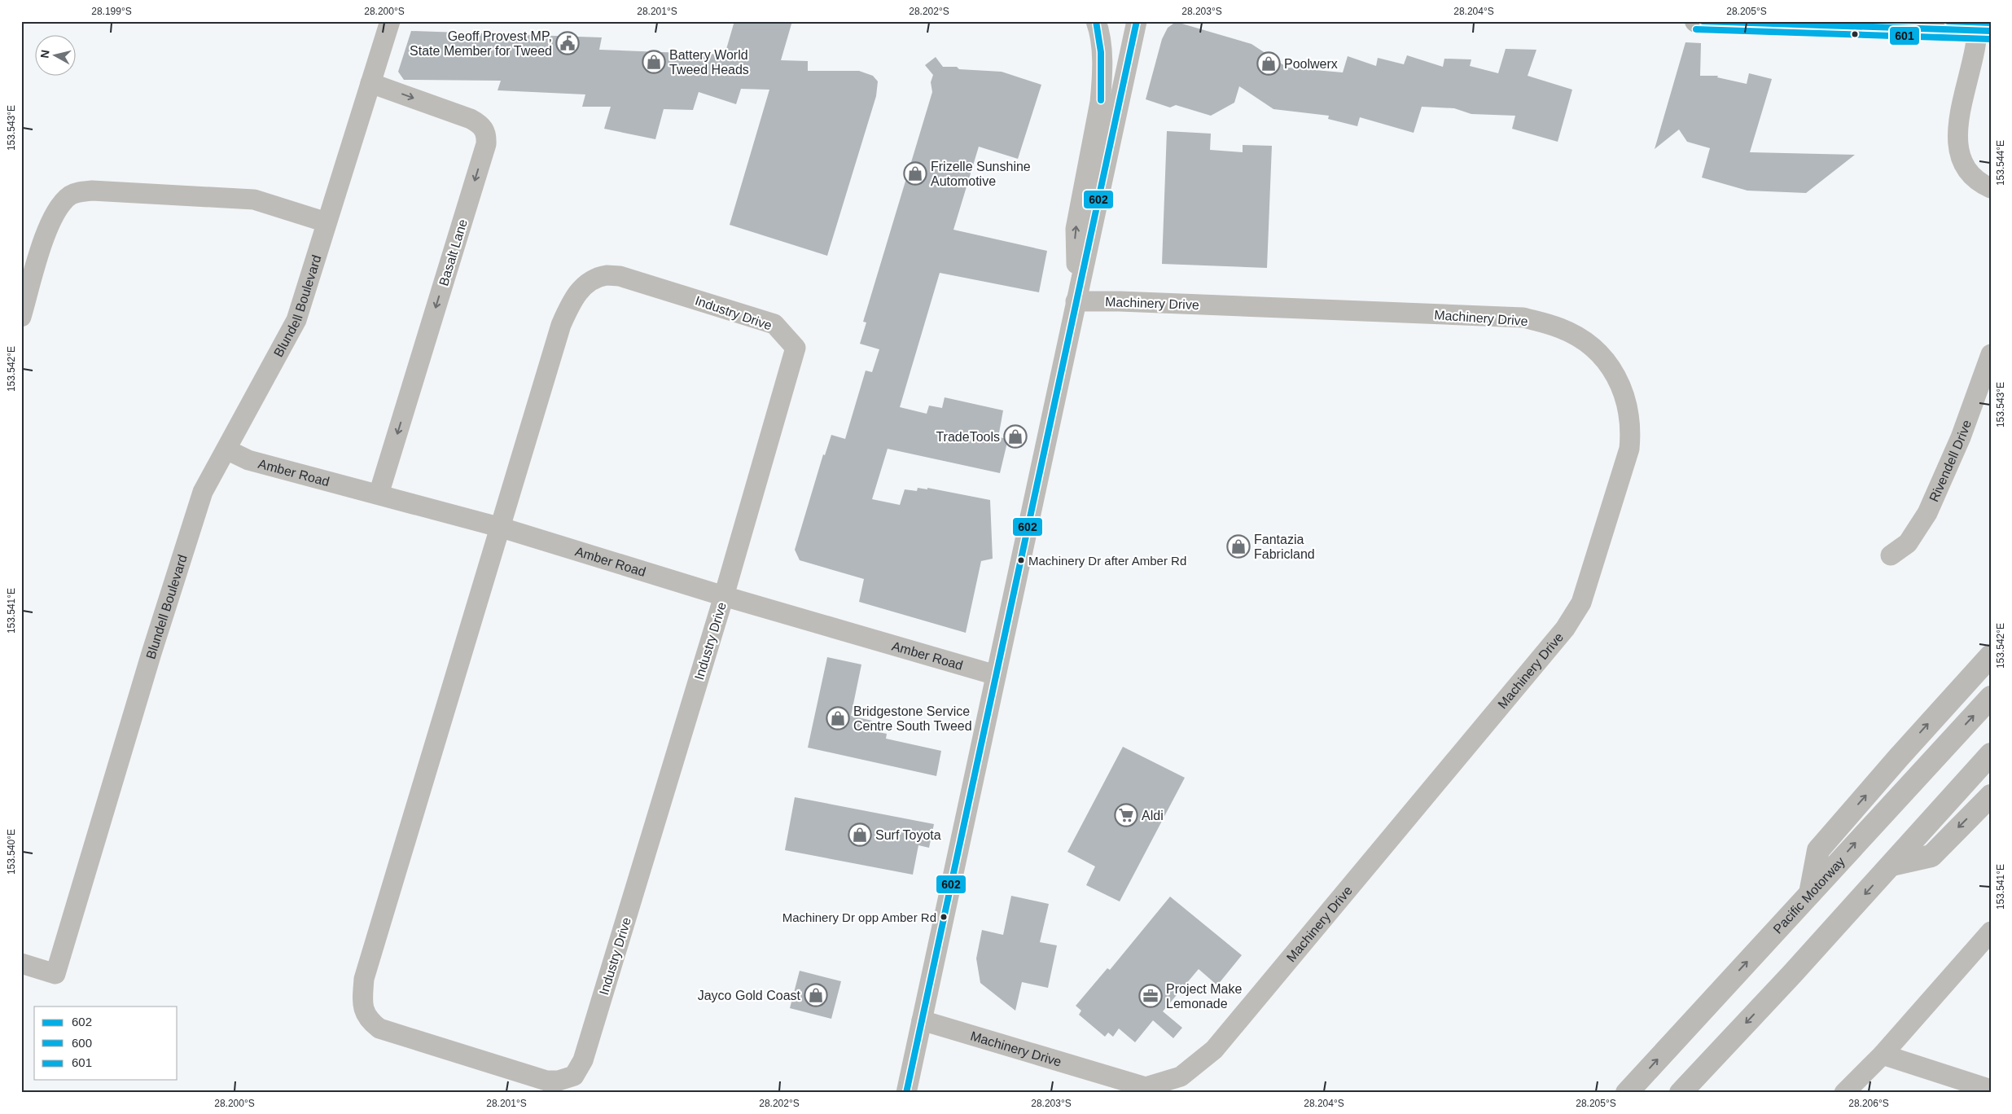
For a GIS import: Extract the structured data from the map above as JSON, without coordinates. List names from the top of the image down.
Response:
{
  "streets": {
    "highway": ["Pacific Motorway"],
    "street": [
      "Basalt Lane",
      "Machinery Drive",
      "Blundell Boulevard",
      "Industry Drive",
      "Rivendell Drive",
      "Amber Road"
    ]
  },
  "crossings": [
    ["Basalt Lane", "Blundell Boulevard"],
    ["Basalt Lane", "Amber Road"],
    ["Blundell Boulevard", "Amber Road"],
    ["Industry Drive", "Amber Road"]
  ],
  "one_way": ["Basalt Lane"],
  "places": {
    "public building": ["Geoff Provest MP, State Member for Tweed"],
    "shop": [
      "Battery World Tweed Heads",
      "Poolwerx",
      "Frizelle Sunshine Automotive",
      "TradeTools",
      "Fantazia Fabricland",
      "Bridgestone Service Centre South Tweed",
      "Surf Toyota",
      "Jayco Gold Coast"
    ],
    "other": ["Machinery Dr after Amber Rd", "Machinery Dr opp Amber Rd"],
    "supermarket": ["Aldi"],
    "office": ["Project Make Lemonade"]
  },
  "lines": ["transit line 602", "transit line 600", "transit line 601"],
  "legend": ["602", "600", "601"],
  "north": "left",
  "coordinates": [
    "28.199°S",
    "28.200°S",
    "28.201°S",
    "28.202°S",
    "28.203°S",
    "28.204°S",
    "28.205°S",
    "153.543°E",
    "153.544°E",
    "153.542°E",
    "153.541°E",
    "153.540°E",
    "28.206°S"
  ]
}
